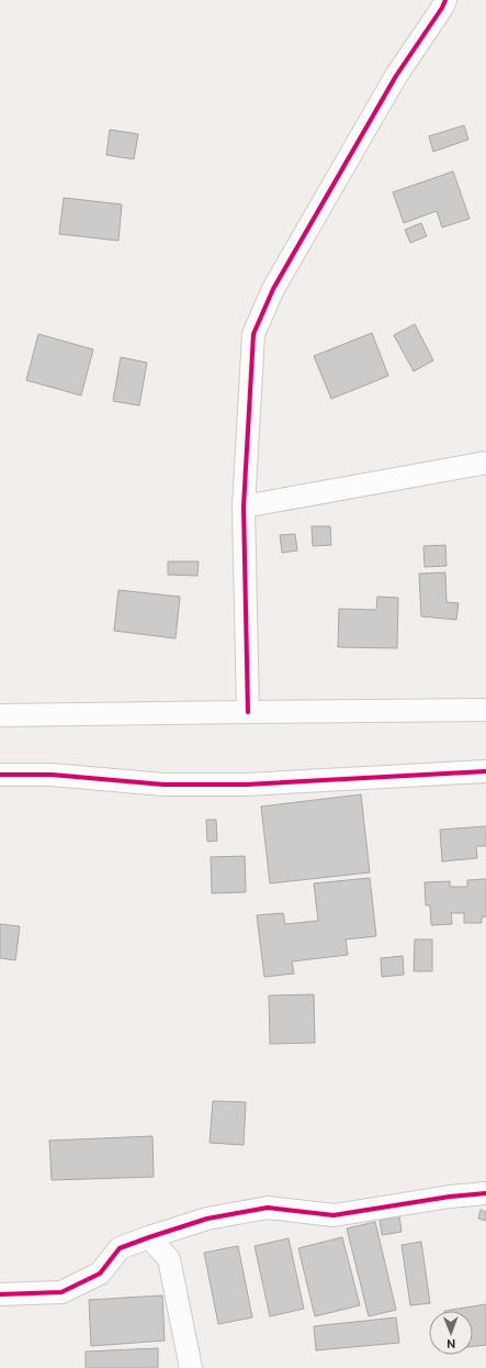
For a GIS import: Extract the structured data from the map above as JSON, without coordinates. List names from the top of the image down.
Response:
{
  "north": "bottom"
}
